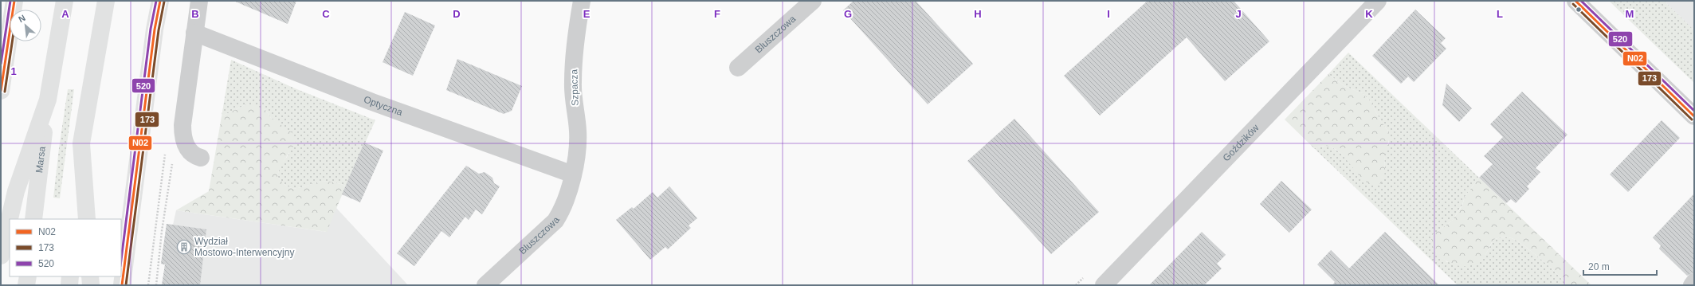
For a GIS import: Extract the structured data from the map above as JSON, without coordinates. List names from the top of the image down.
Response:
{
  "streets": {
    "main road": ["Marsa"],
    "street": [
      "Bluszczowa",
      "Szpacza",
      "Optyczna",
      "Goździków"
    ]
  },
  "crossings": [
    ["Bluszczowa", "Szpacza"],
    ["Bluszczowa", "Optyczna"],
    ["Szpacza", "Optyczna"]
  ],
  "places": {
    "building": ["Wydział Mostowo-Interwencyjny"]
  },
  "lines": ["transit line N02", "transit line 520", "transit line 173"],
  "legend": ["N02", "173", "520"],
  "scale_bar": "20 m",
  "north": "top left",
  "grid": {
    "columns": [
      "A",
      "B",
      "C",
      "D",
      "E",
      "F",
      "G",
      "H",
      "I",
      "J",
      "K",
      "L",
      "M"
    ],
    "rows": ["1"]
  }
}
